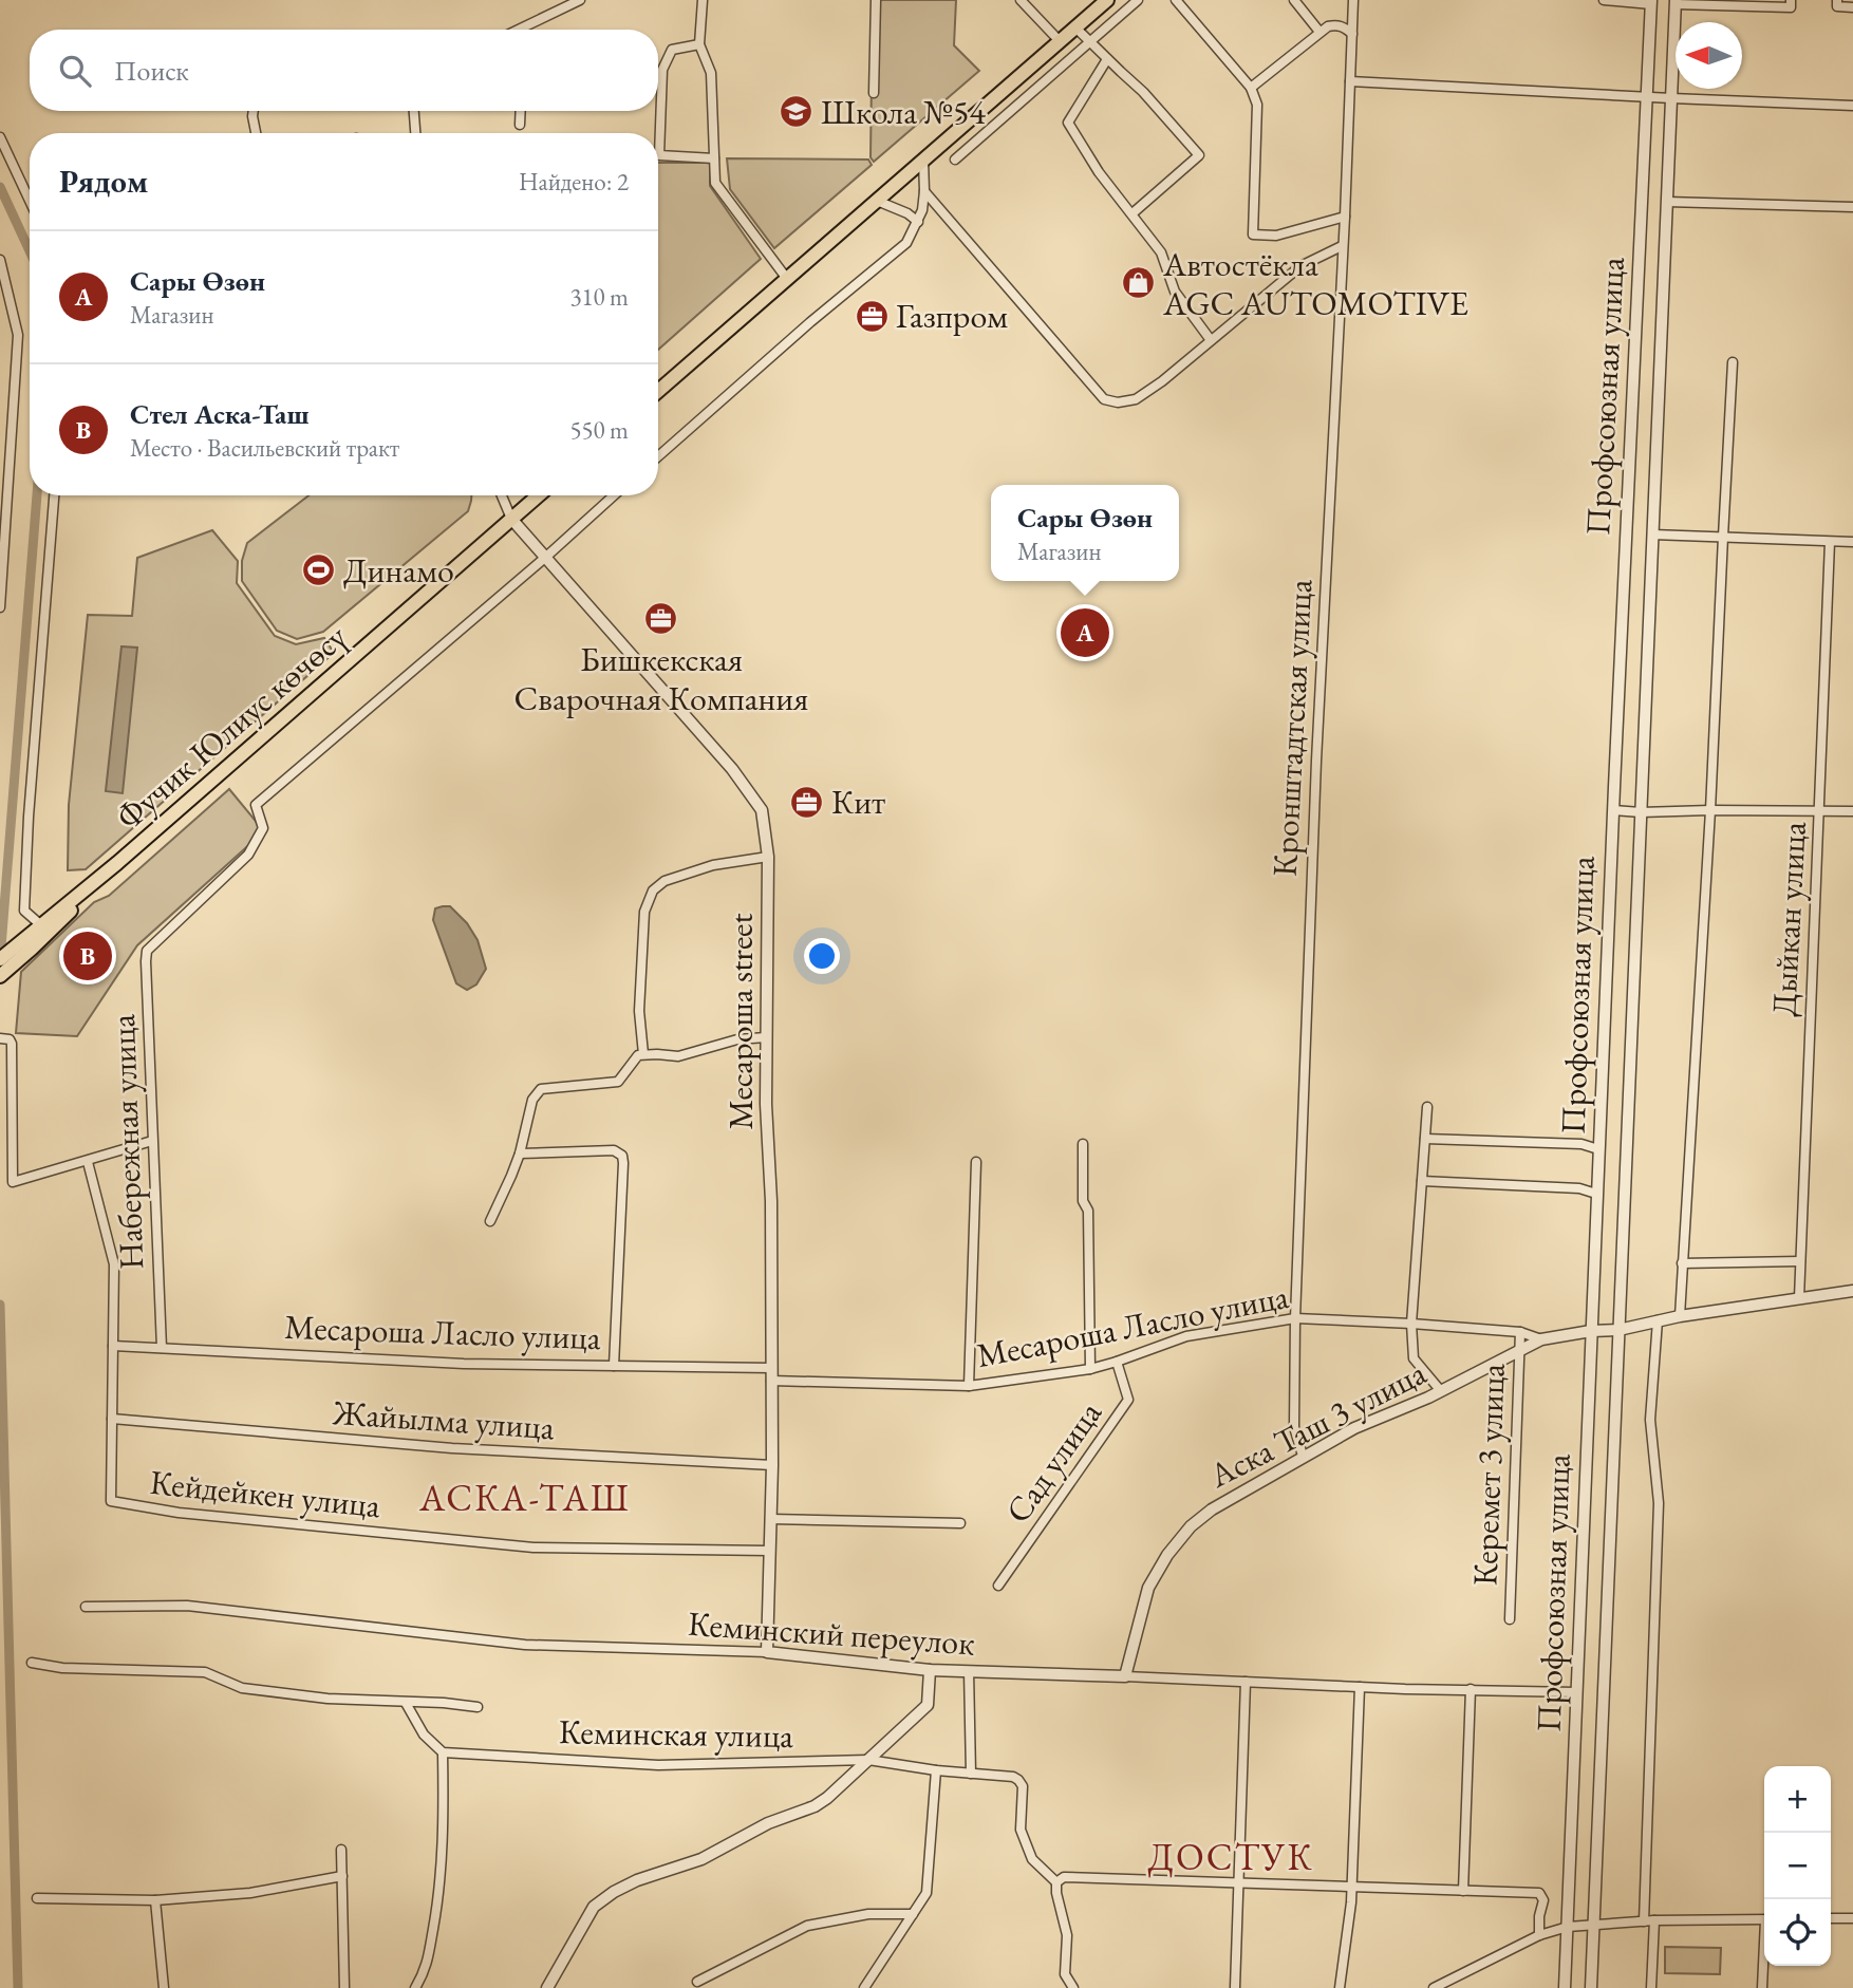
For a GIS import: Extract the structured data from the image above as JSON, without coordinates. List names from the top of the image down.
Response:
{
  "streets": {
    "main road": ["Фучик Юлиус көчөсү"],
    "street": [
      "Профсоюзная улица",
      "Кронштадтская улица",
      "Дыйкан улица",
      "Месароша street",
      "Набережная улица",
      "Месароша Ласло улица",
      "Жайылма улица",
      "Аска Таш 3 улица",
      "Сад улица",
      "Керемет 3 улица",
      "Кейдейкен улица",
      "Кеминский переулок",
      "Кеминская улица"
    ]
  },
  "crossings": [
    ["Профсоюзная улица", "Месароша Ласло улица"],
    ["Профсоюзная улица", "Кеминский переулок"],
    ["Фучик Юлиус көчөсү", "Месароша street"],
    ["Кронштадтская улица", "Месароша Ласло улица"],
    ["Кронштадтская улица", "Аска Таш 3 улица"],
    ["Дыйкан улица", "Месароша Ласло улица"],
    ["Месароша street", "Набережная улица"],
    ["Месароша street", "Месароша Ласло улица"],
    ["Месароша street", "Жайылма улица"],
    ["Месароша street", "Сад улица"],
    ["Месароша street", "Кейдейкен улица"],
    ["Месароша street", "Кеминский переулок"],
    ["Набережная улица", "Месароша Ласло улица"],
    ["Набережная улица", "Жайылма улица"],
    ["Набережная улица", "Кейдейкен улица"],
    ["Месароша Ласло улица", "Аска Таш 3 улица"],
    ["Месароша Ласло улица", "Сад улица"],
    ["Месароша Ласло улица", "Керемет 3 улица"],
    ["Аска Таш 3 улица", "Керемет 3 улица"],
    ["Аска Таш 3 улица", "Кеминский переулок"]
  ],
  "districts": ["АСКА-ТАШ", "ДОСТУК"],
  "places": {
    "school or university": ["Школа №54"],
    "shop": ["Автостёкла AGC AUTOMOTIVE"],
    "office": ["Газпром", "Бишкекская Сварочная Компания", "Кит"],
    "sports": ["Динамо"]
  },
  "north": "left",
  "page": {
    "search": "Поиск",
    "heading": ["Рядом", "Найдено: 2"],
    "list": [
      {
        "mark": "A",
        "name": "Сары Өзөн",
        "note": "Магазин",
        "value": "310 m"
      },
      {
        "mark": "B",
        "name": "Стел Аска-Таш",
        "note": "Место · Васильевский тракт",
        "value": "550 m"
      }
    ],
    "popup": ["Сары Өзөн", "Магазин"],
    "pins": ["A", "B"],
    "map_buttons": ["+", "−"]
  }
}
